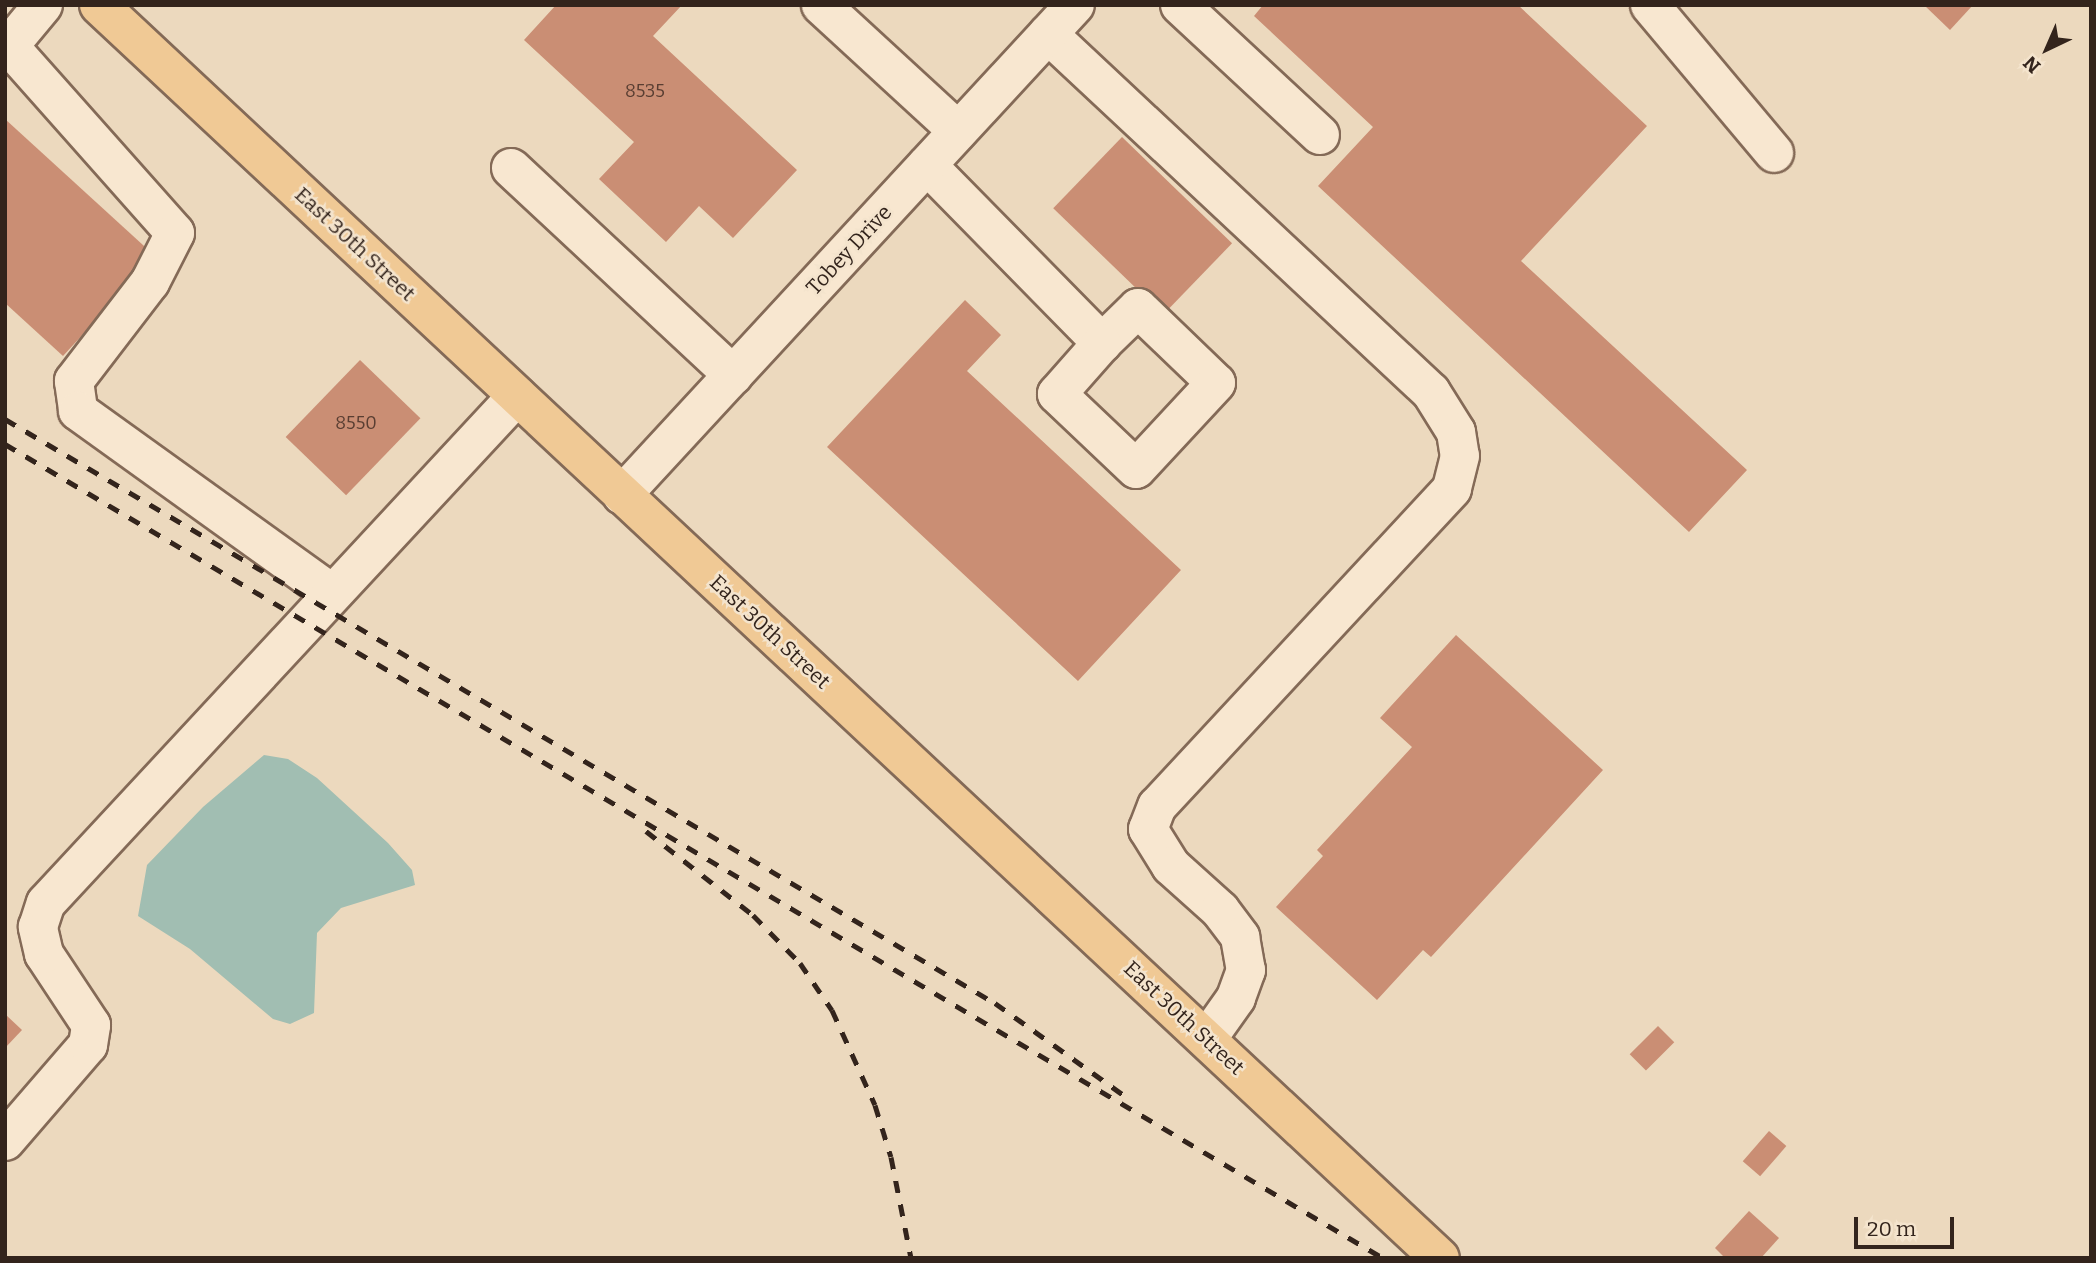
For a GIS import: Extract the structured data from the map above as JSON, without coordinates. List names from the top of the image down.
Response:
{
  "streets": {
    "main road": ["East 30th Street"],
    "street": ["Tobey Drive"]
  },
  "crossings": [
    ["East 30th Street", "Tobey Drive"]
  ],
  "house_numbers": ["8535", "8550"],
  "scale_bar": "20 m",
  "north": "bottom left"
}
